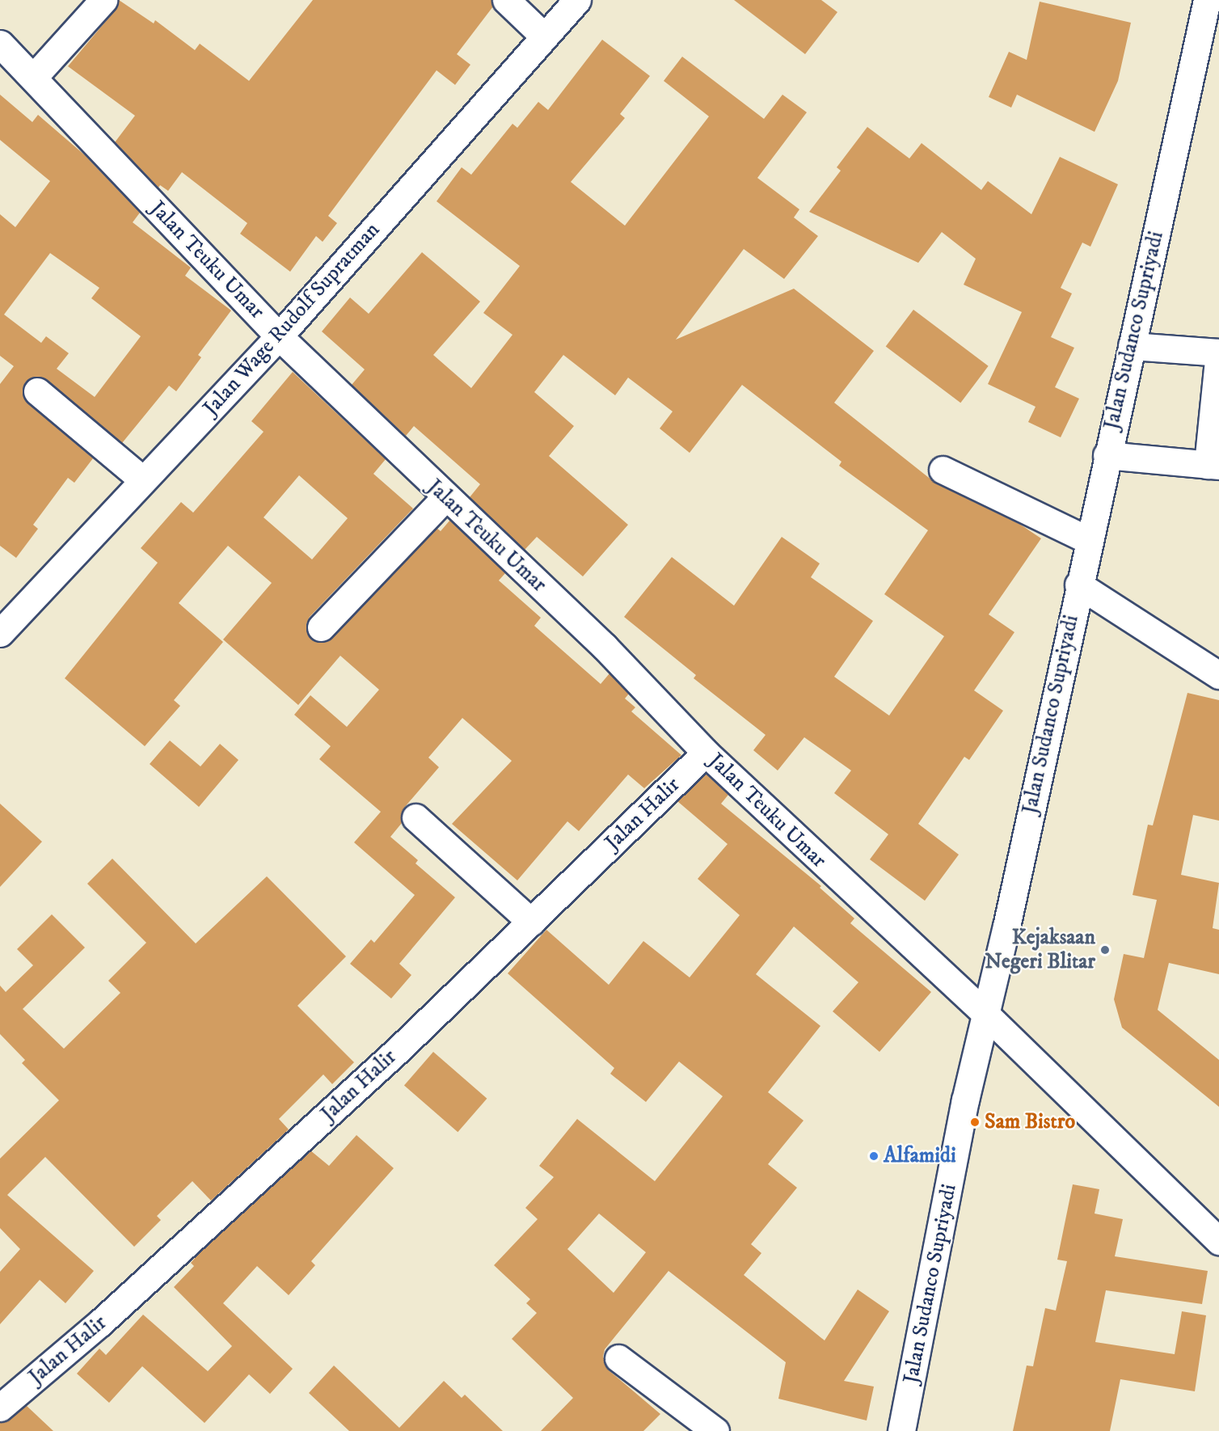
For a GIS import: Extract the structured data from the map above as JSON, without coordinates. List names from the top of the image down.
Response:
{
  "streets": {
    "street": [
      "Jalan Teuku Umar",
      "Jalan Wage Rudolf Supratman",
      "Jalan Sudanco Supriyadi",
      "Jalan Halir"
    ]
  },
  "crossings": [
    ["Jalan Teuku Umar", "Jalan Wage Rudolf Supratman"],
    ["Jalan Teuku Umar", "Jalan Sudanco Supriyadi"],
    ["Jalan Teuku Umar", "Jalan Halir"]
  ],
  "places": ["Kejaksaan Negeri Blitar", "Sam Bistro", "Alfamidi"]
}
